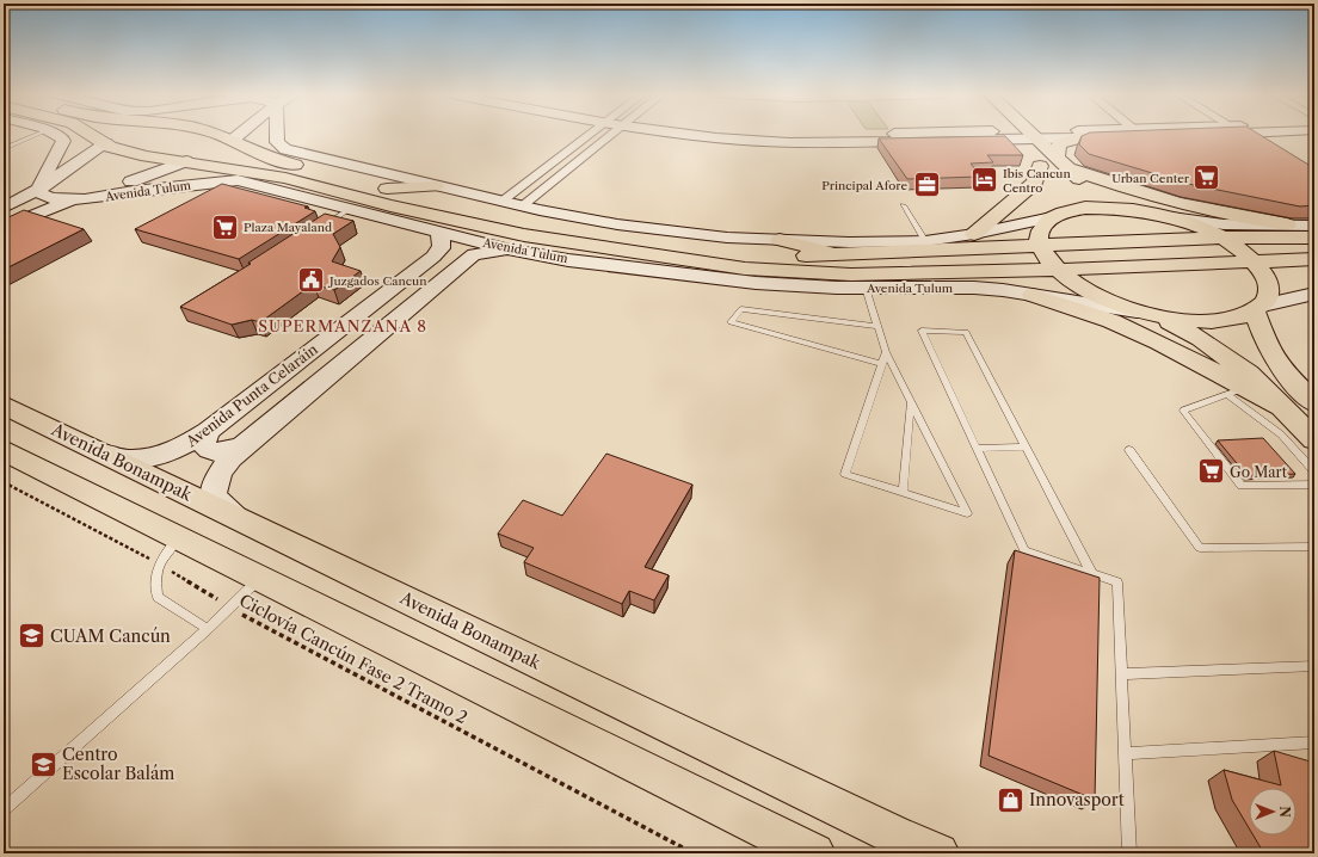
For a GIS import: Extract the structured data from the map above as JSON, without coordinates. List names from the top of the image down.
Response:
{
  "streets": {
    "main road": ["Avenida Tulum", "Avenida Bonampak"],
    "street": ["Avenida Punta Celaráin"],
    "path": ["Ciclovía Cancún Fase 2 Tramo 2"]
  },
  "crossings": [
    ["Avenida Tulum", "Avenida Punta Celaráin"],
    ["Avenida Punta Celaráin", "Avenida Bonampak"]
  ],
  "districts": ["SUPERMANZANA 8"],
  "places": {
    "supermarket": ["Urban Center", "Plaza Mayaland", "Go Mart"],
    "hotel": ["Ibis Cancun Centro"],
    "office": ["Principal Afore"],
    "public building": ["Juzgados Cancun"],
    "school or university": ["CUAM Cancún", "Centro Escolar Balám"],
    "shop": ["Innovasport"]
  },
  "north": "right"
}
